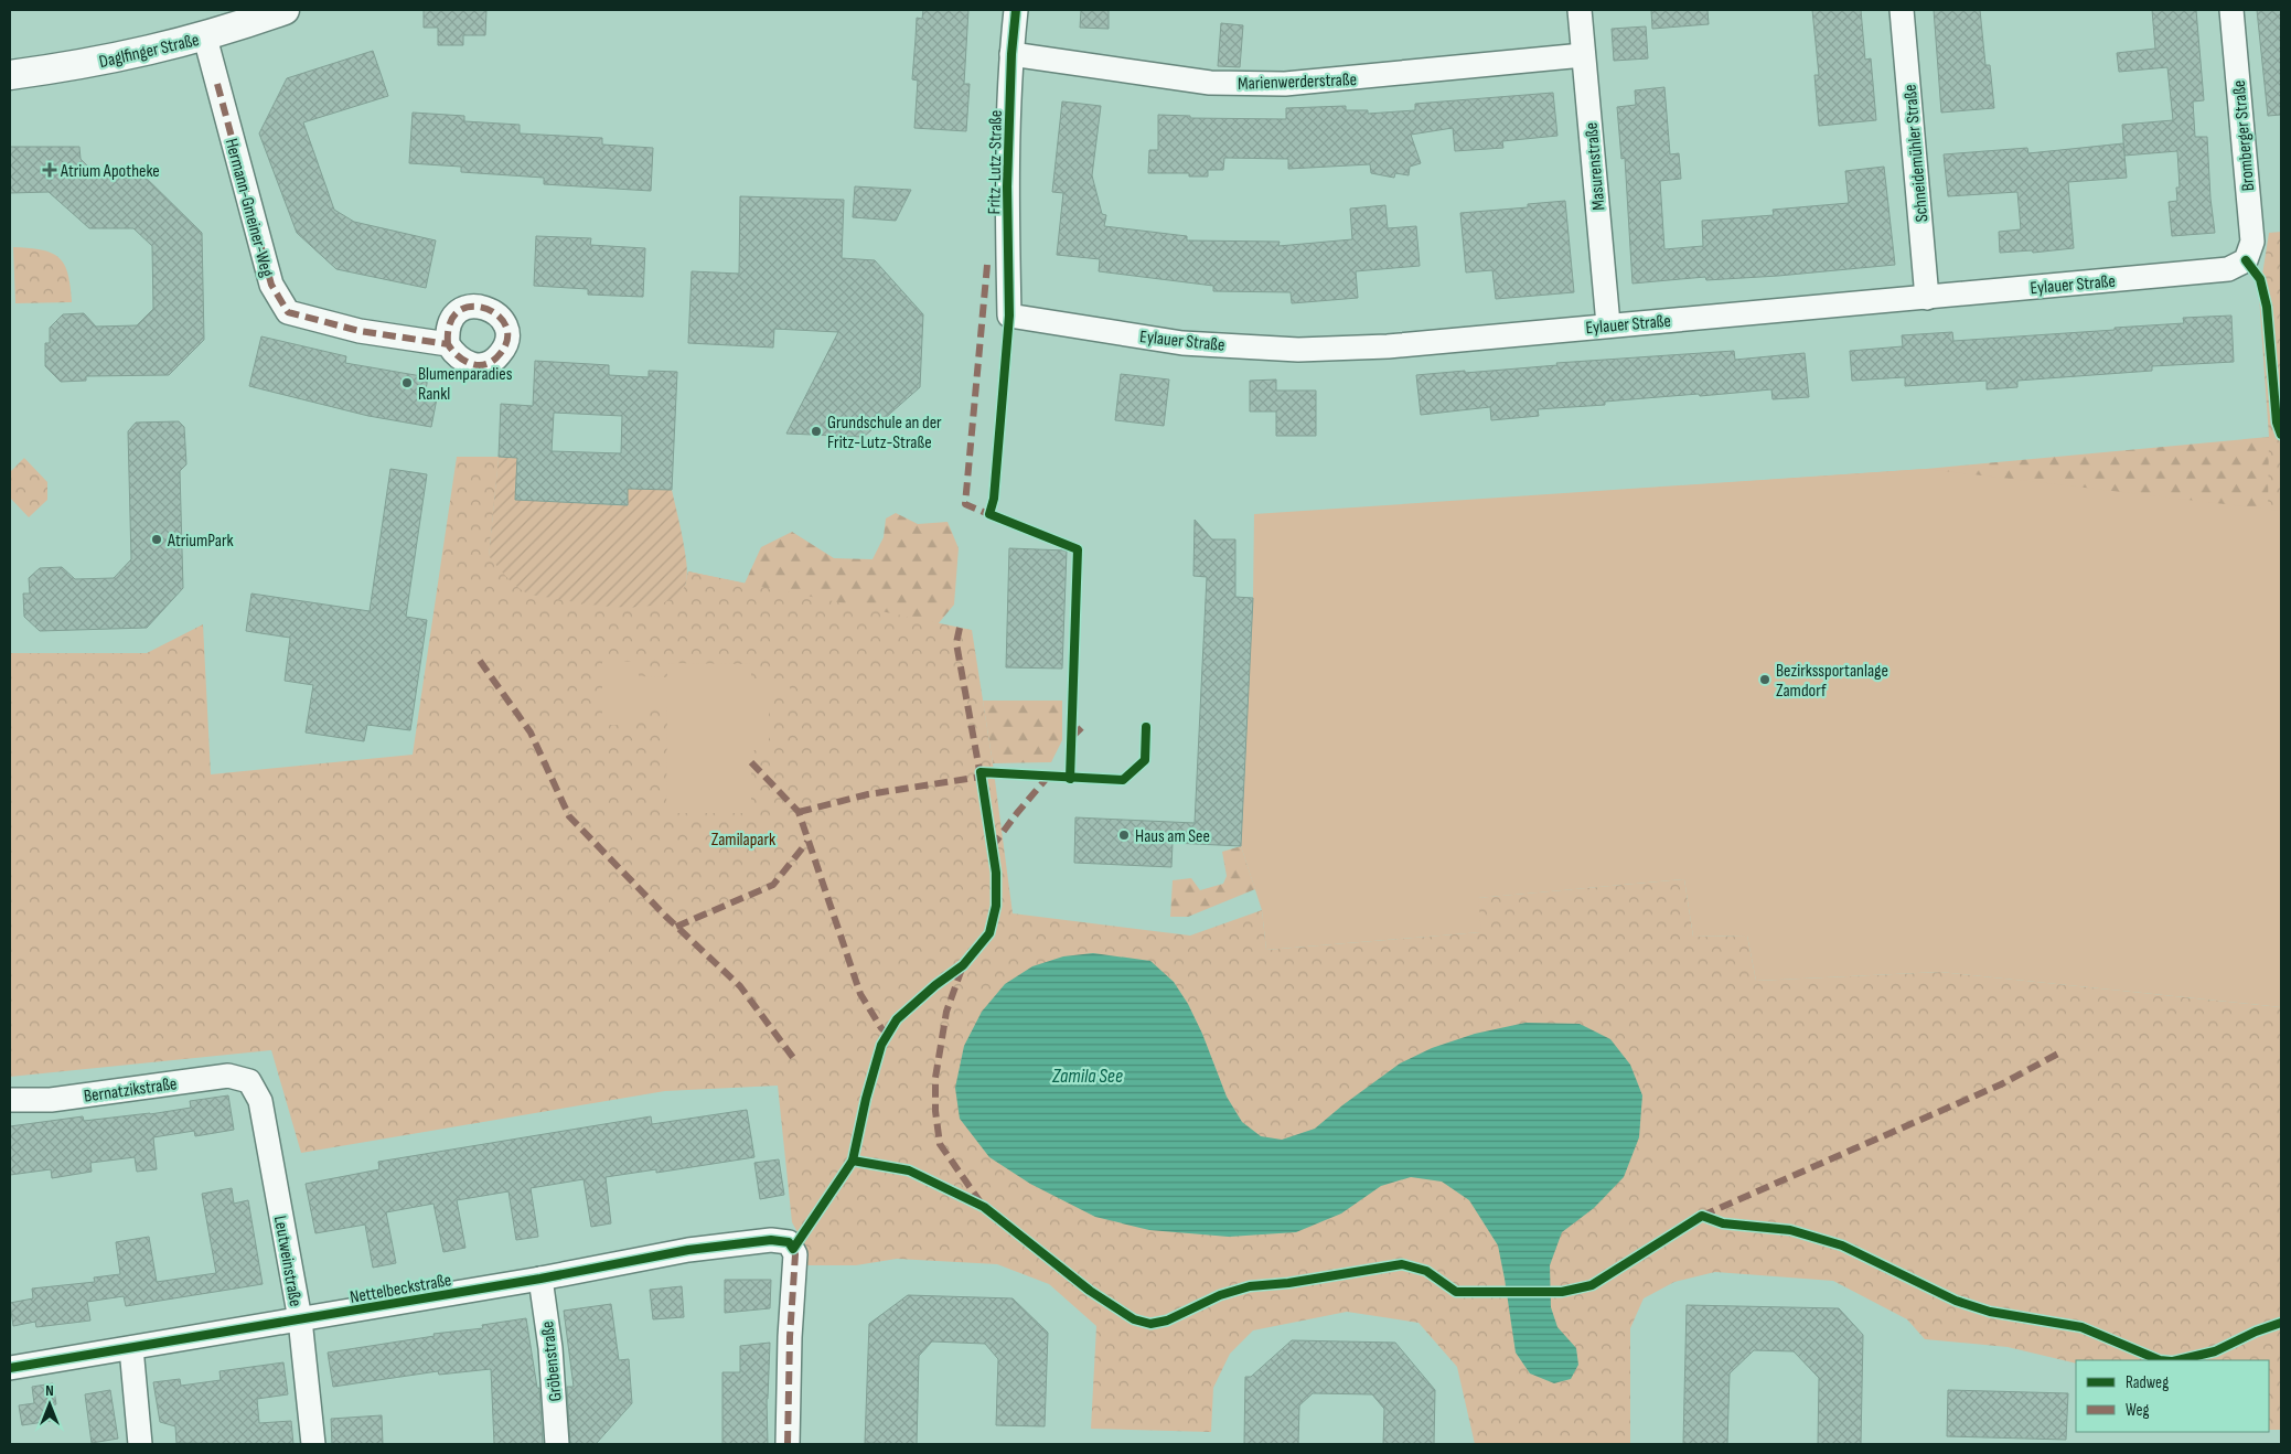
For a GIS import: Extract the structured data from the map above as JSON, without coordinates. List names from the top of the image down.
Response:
{
  "streets": {
    "street": [
      "Daglfinger Straße",
      "Marienwerderstraße",
      "Bromberger Straße",
      "Schneidemühler Straße",
      "Fritz-Lutz-Straße",
      "Masurenstraße",
      "Hermann-Gmeiner-Weg",
      "Eylauer Straße",
      "Bernatzikstraße",
      "Leutweinstraße",
      "Nettelbeckstraße",
      "Gröbenstraße"
    ]
  },
  "crossings": [
    ["Daglfinger Straße", "Hermann-Gmeiner-Weg"],
    ["Marienwerderstraße", "Fritz-Lutz-Straße"],
    ["Marienwerderstraße", "Masurenstraße"],
    ["Bromberger Straße", "Eylauer Straße"],
    ["Schneidemühler Straße", "Eylauer Straße"],
    ["Fritz-Lutz-Straße", "Eylauer Straße"],
    ["Masurenstraße", "Eylauer Straße"],
    ["Bernatzikstraße", "Leutweinstraße"],
    ["Leutweinstraße", "Nettelbeckstraße"],
    ["Nettelbeckstraße", "Gröbenstraße"]
  ],
  "water": ["Zamila See"],
  "parks": ["Zamilapark"],
  "places": {
    "health": ["Atrium Apotheke"],
    "other": [
      "Blumenparadies Rankl",
      "Grundschule an der Fritz-Lutz-Straße",
      "AtriumPark",
      "Bezirkssportanlage Zamdorf",
      "Haus am See"
    ]
  },
  "legend": ["Radweg", "Weg"],
  "north": "top"
}
